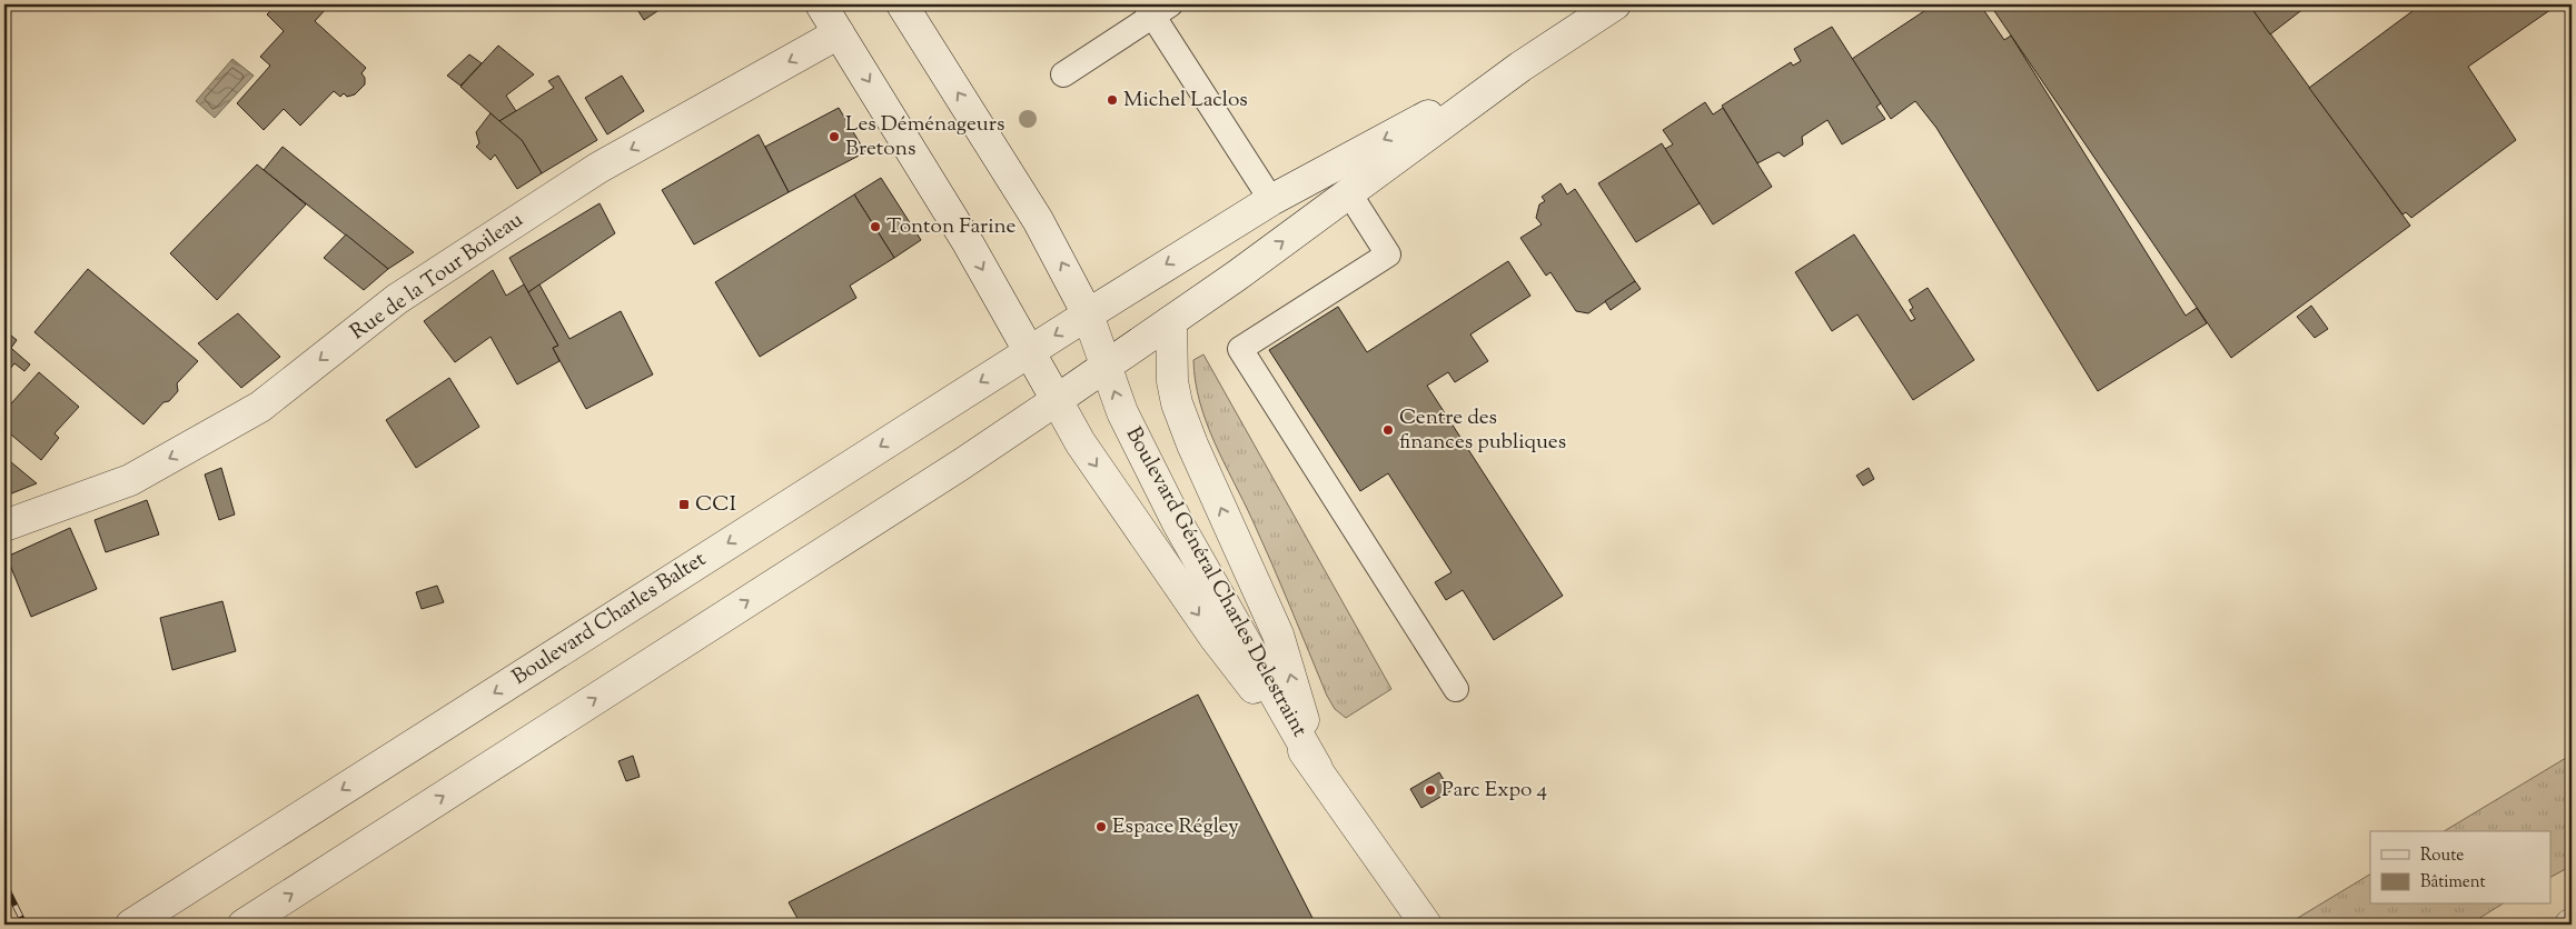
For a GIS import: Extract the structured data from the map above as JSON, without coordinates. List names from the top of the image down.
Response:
{
  "streets": {
    "street": ["Rue de la Tour Boileau", "Boulevard Général Charles Delestraint", "Boulevard Charles Baltet"]
  },
  "crossings": [
    ["Rue de la Tour Boileau", "Boulevard Général Charles Delestraint"],
    ["Boulevard Général Charles Delestraint", "Boulevard Charles Baltet"]
  ],
  "one_way": ["Rue de la Tour Boileau"],
  "places": {
    "other": [
      "Michel Laclos",
      "Les Déménageurs Bretons",
      "Tonton Farine",
      "Centre des finances publiques",
      "Parc Expo 4",
      "Espace Régley"
    ],
    "transit": ["CCI"]
  },
  "legend": ["Route", "Bâtiment"]
}
